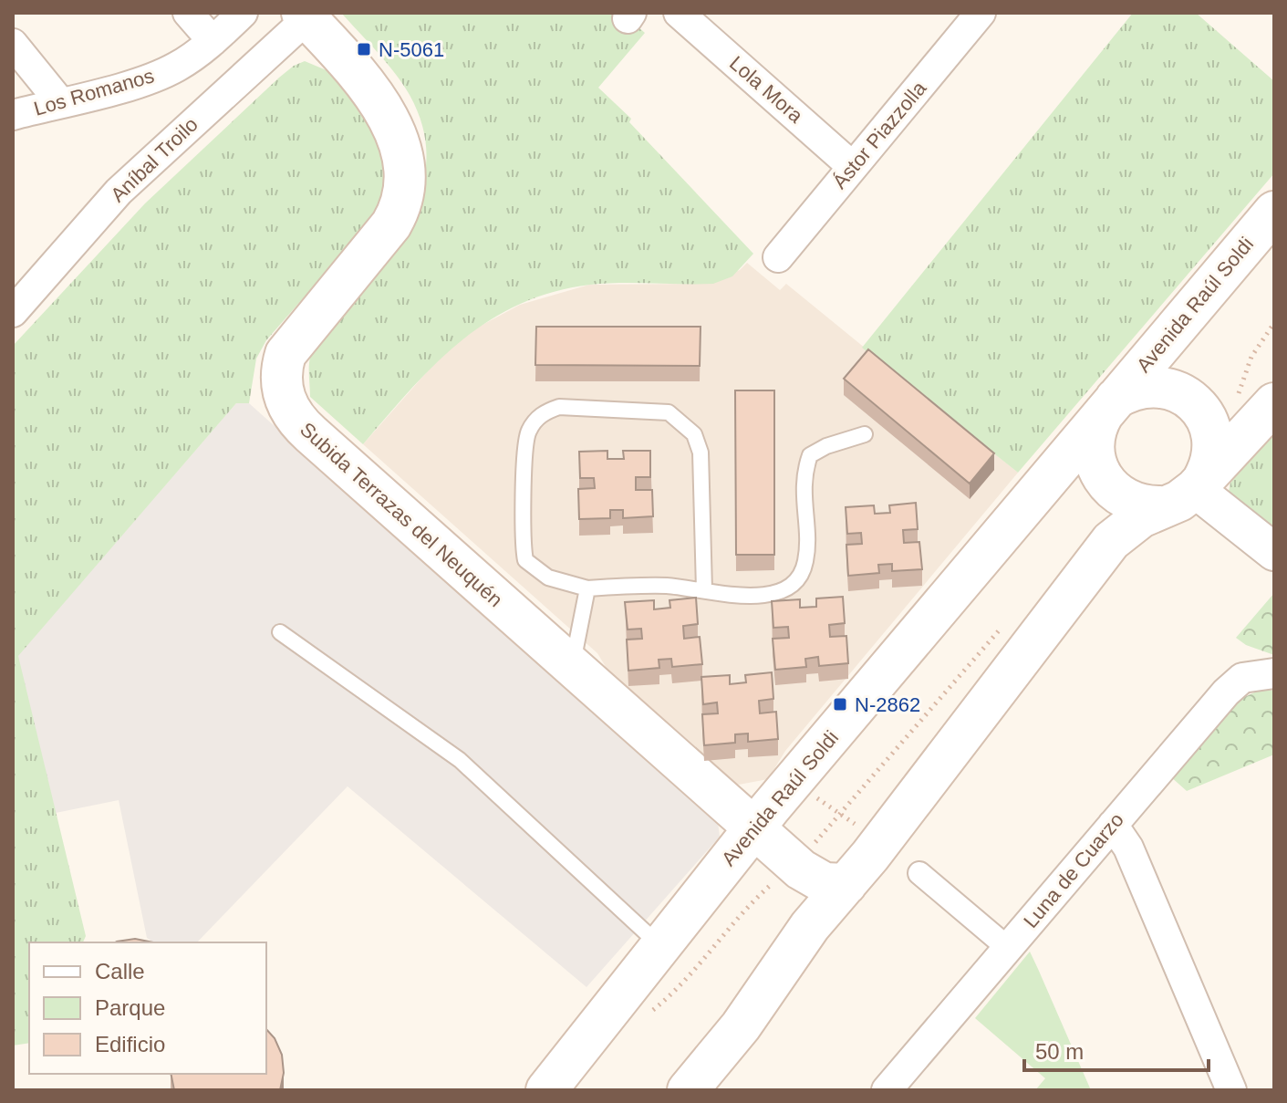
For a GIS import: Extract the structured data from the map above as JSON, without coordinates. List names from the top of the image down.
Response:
{
  "streets": {
    "main road": ["Avenida Raúl Soldi", "Subida Terrazas del Neuquén"],
    "street": [
      "Lola Mora",
      "Los Romanos",
      "Ástor Piazzolla",
      "Aníbal Troilo",
      "Luna de Cuarzo"
    ]
  },
  "crossings": [
    ["Lola Mora", "Ástor Piazzolla"],
    ["Aníbal Troilo", "Subida Terrazas del Neuquén"],
    ["Avenida Raúl Soldi", "Subida Terrazas del Neuquén"]
  ],
  "places": {
    "transit": ["N-5061", "N-2862"]
  },
  "legend": ["Calle", "Parque", "Edificio"],
  "scale_bar": "50 m"
}
